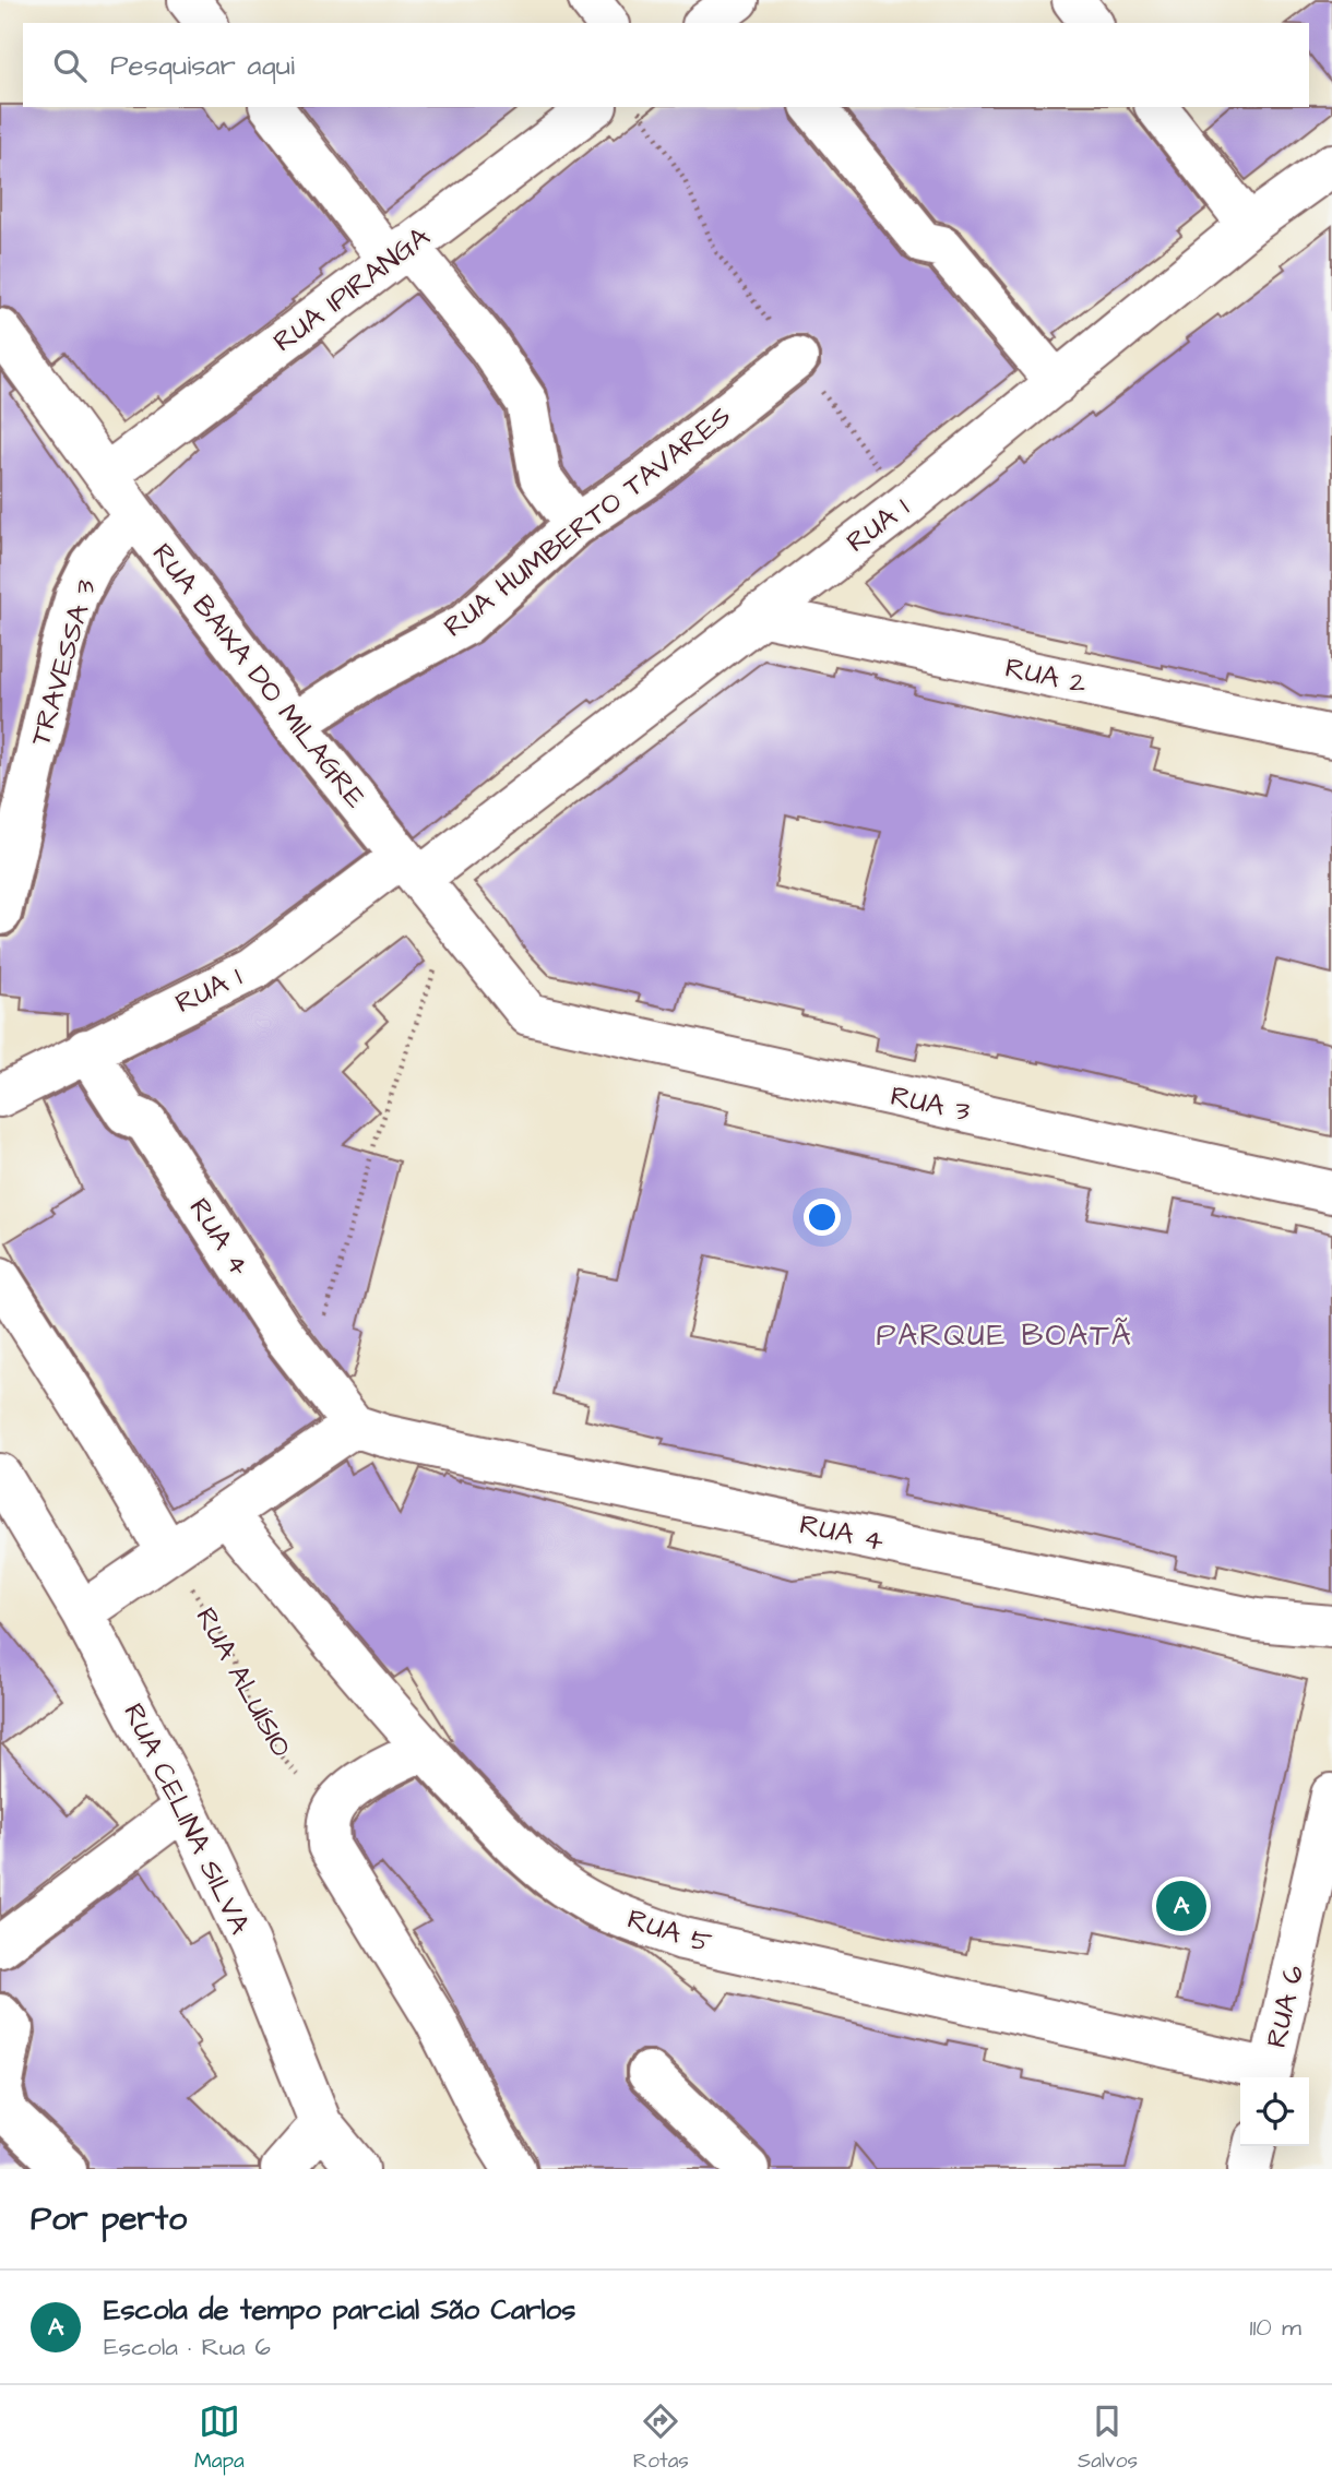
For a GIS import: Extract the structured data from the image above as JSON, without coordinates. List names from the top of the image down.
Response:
{
  "streets": {
    "street": [
      "RUA IPIRANGA",
      "RUA HUMBERTO TAVARES",
      "RUA 1",
      "TRAVESSA 3",
      "RUA BAIXA DO MILAGRE",
      "RUA 2",
      "RUA 3",
      "RUA 4",
      "RUA CELINA SILVA",
      "RUA 5",
      "RUA 6"
    ],
    "path": ["RUA ALUÍSIO"]
  },
  "crossings": [
    ["RUA IPIRANGA", "RUA BAIXA DO MILAGRE"],
    ["RUA HUMBERTO TAVARES", "RUA BAIXA DO MILAGRE"],
    ["RUA 1", "RUA BAIXA DO MILAGRE"],
    ["RUA 1", "RUA 2"],
    ["RUA 1", "RUA 4"],
    ["TRAVESSA 3", "RUA BAIXA DO MILAGRE"],
    ["RUA BAIXA DO MILAGRE", "RUA 3"],
    ["RUA 5", "RUA 6"]
  ],
  "districts": ["PARQUE BOATÃ"],
  "page": {
    "search": "Pesquisar aqui",
    "pins": "A",
    "heading": "Por perto",
    "list": [
      {
        "mark": "A",
        "name": "Escola de tempo parcial São Carlos",
        "note": "Escola · Rua 6",
        "value": "110 m"
      }
    ],
    "nav": ["Mapa", "Rotas", "Salvos"]
  }
}
